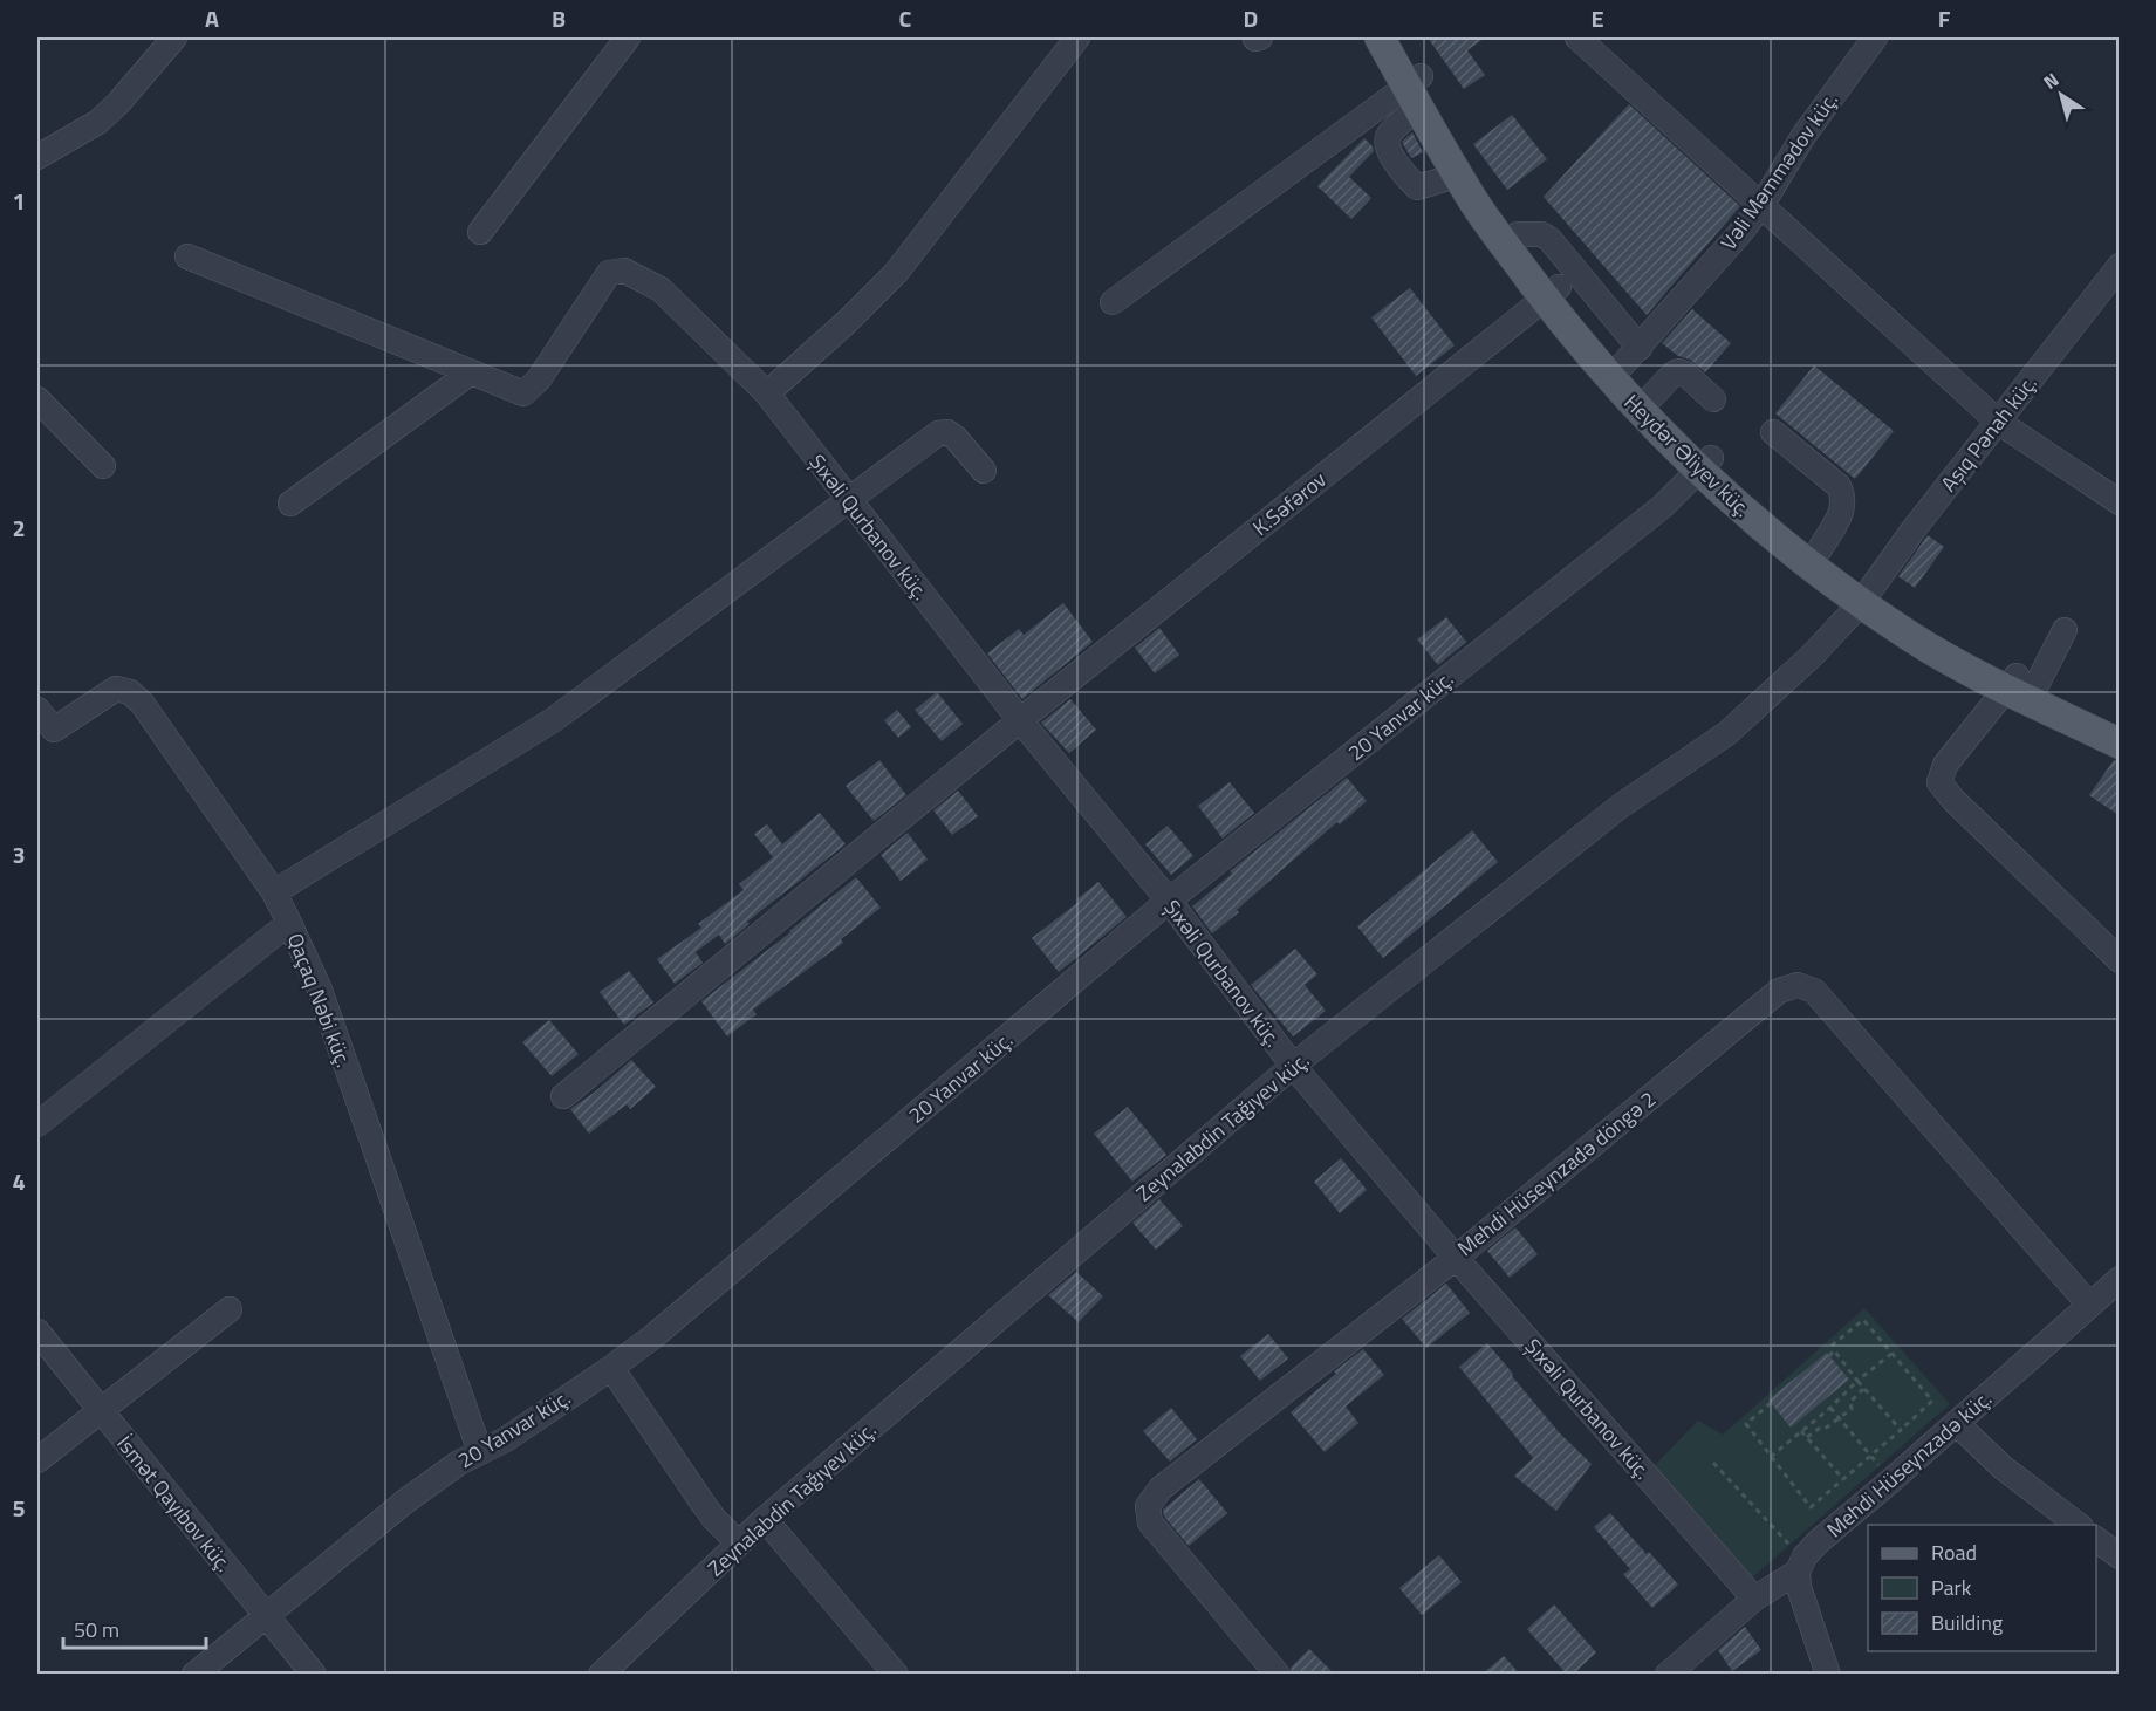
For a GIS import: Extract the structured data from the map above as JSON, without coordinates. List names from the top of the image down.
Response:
{
  "streets": {
    "main road": ["Heydər Əliyev küç."],
    "street": [
      "Vəli Məmmədov küç.",
      "Aşıq Pənah küç.",
      "K.Səfərov",
      "Şıxəli Qurbanov küç.",
      "20 Yanvar küç.",
      "Qaçaq Nəbi küç.",
      "Zeynalabdin Tağıyev küç.",
      "Mehdi Hüseynzadə döngə 2",
      "Mehdi Hüseynzadə küç.",
      "İsmət Qayıbov küç."
    ]
  },
  "crossings": [
    ["Vəli Məmmədov küç.", "Heydər Əliyev küç."],
    ["Aşıq Pənah küç.", "Heydər Əliyev küç."],
    ["Aşıq Pənah küç.", "Zeynalabdin Tağıyev küç."],
    ["Heydər Əliyev küç.", "K.Səfərov"],
    ["Heydər Əliyev küç.", "20 Yanvar küç."],
    ["Heydər Əliyev küç.", "Zeynalabdin Tağıyev küç."],
    ["K.Səfərov", "Şıxəli Qurbanov küç."],
    ["Şıxəli Qurbanov küç.", "20 Yanvar küç."],
    ["Şıxəli Qurbanov küç.", "Zeynalabdin Tağıyev küç."],
    ["Şıxəli Qurbanov küç.", "Mehdi Hüseynzadə döngə 2"],
    ["Şıxəli Qurbanov küç.", "Mehdi Hüseynzadə küç."],
    ["20 Yanvar küç.", "Qaçaq Nəbi küç."],
    ["20 Yanvar küç.", "İsmət Qayıbov küç."],
    ["Mehdi Hüseynzadə döngə 2", "Mehdi Hüseynzadə küç."]
  ],
  "legend": ["Road", "Park", "Building"],
  "scale_bar": "50 m",
  "north": "top left",
  "grid": {
    "columns": [
      "A",
      "B",
      "C",
      "D",
      "E",
      "F"
    ],
    "rows": [
      "1",
      "2",
      "3",
      "4",
      "5"
    ]
  }
}
